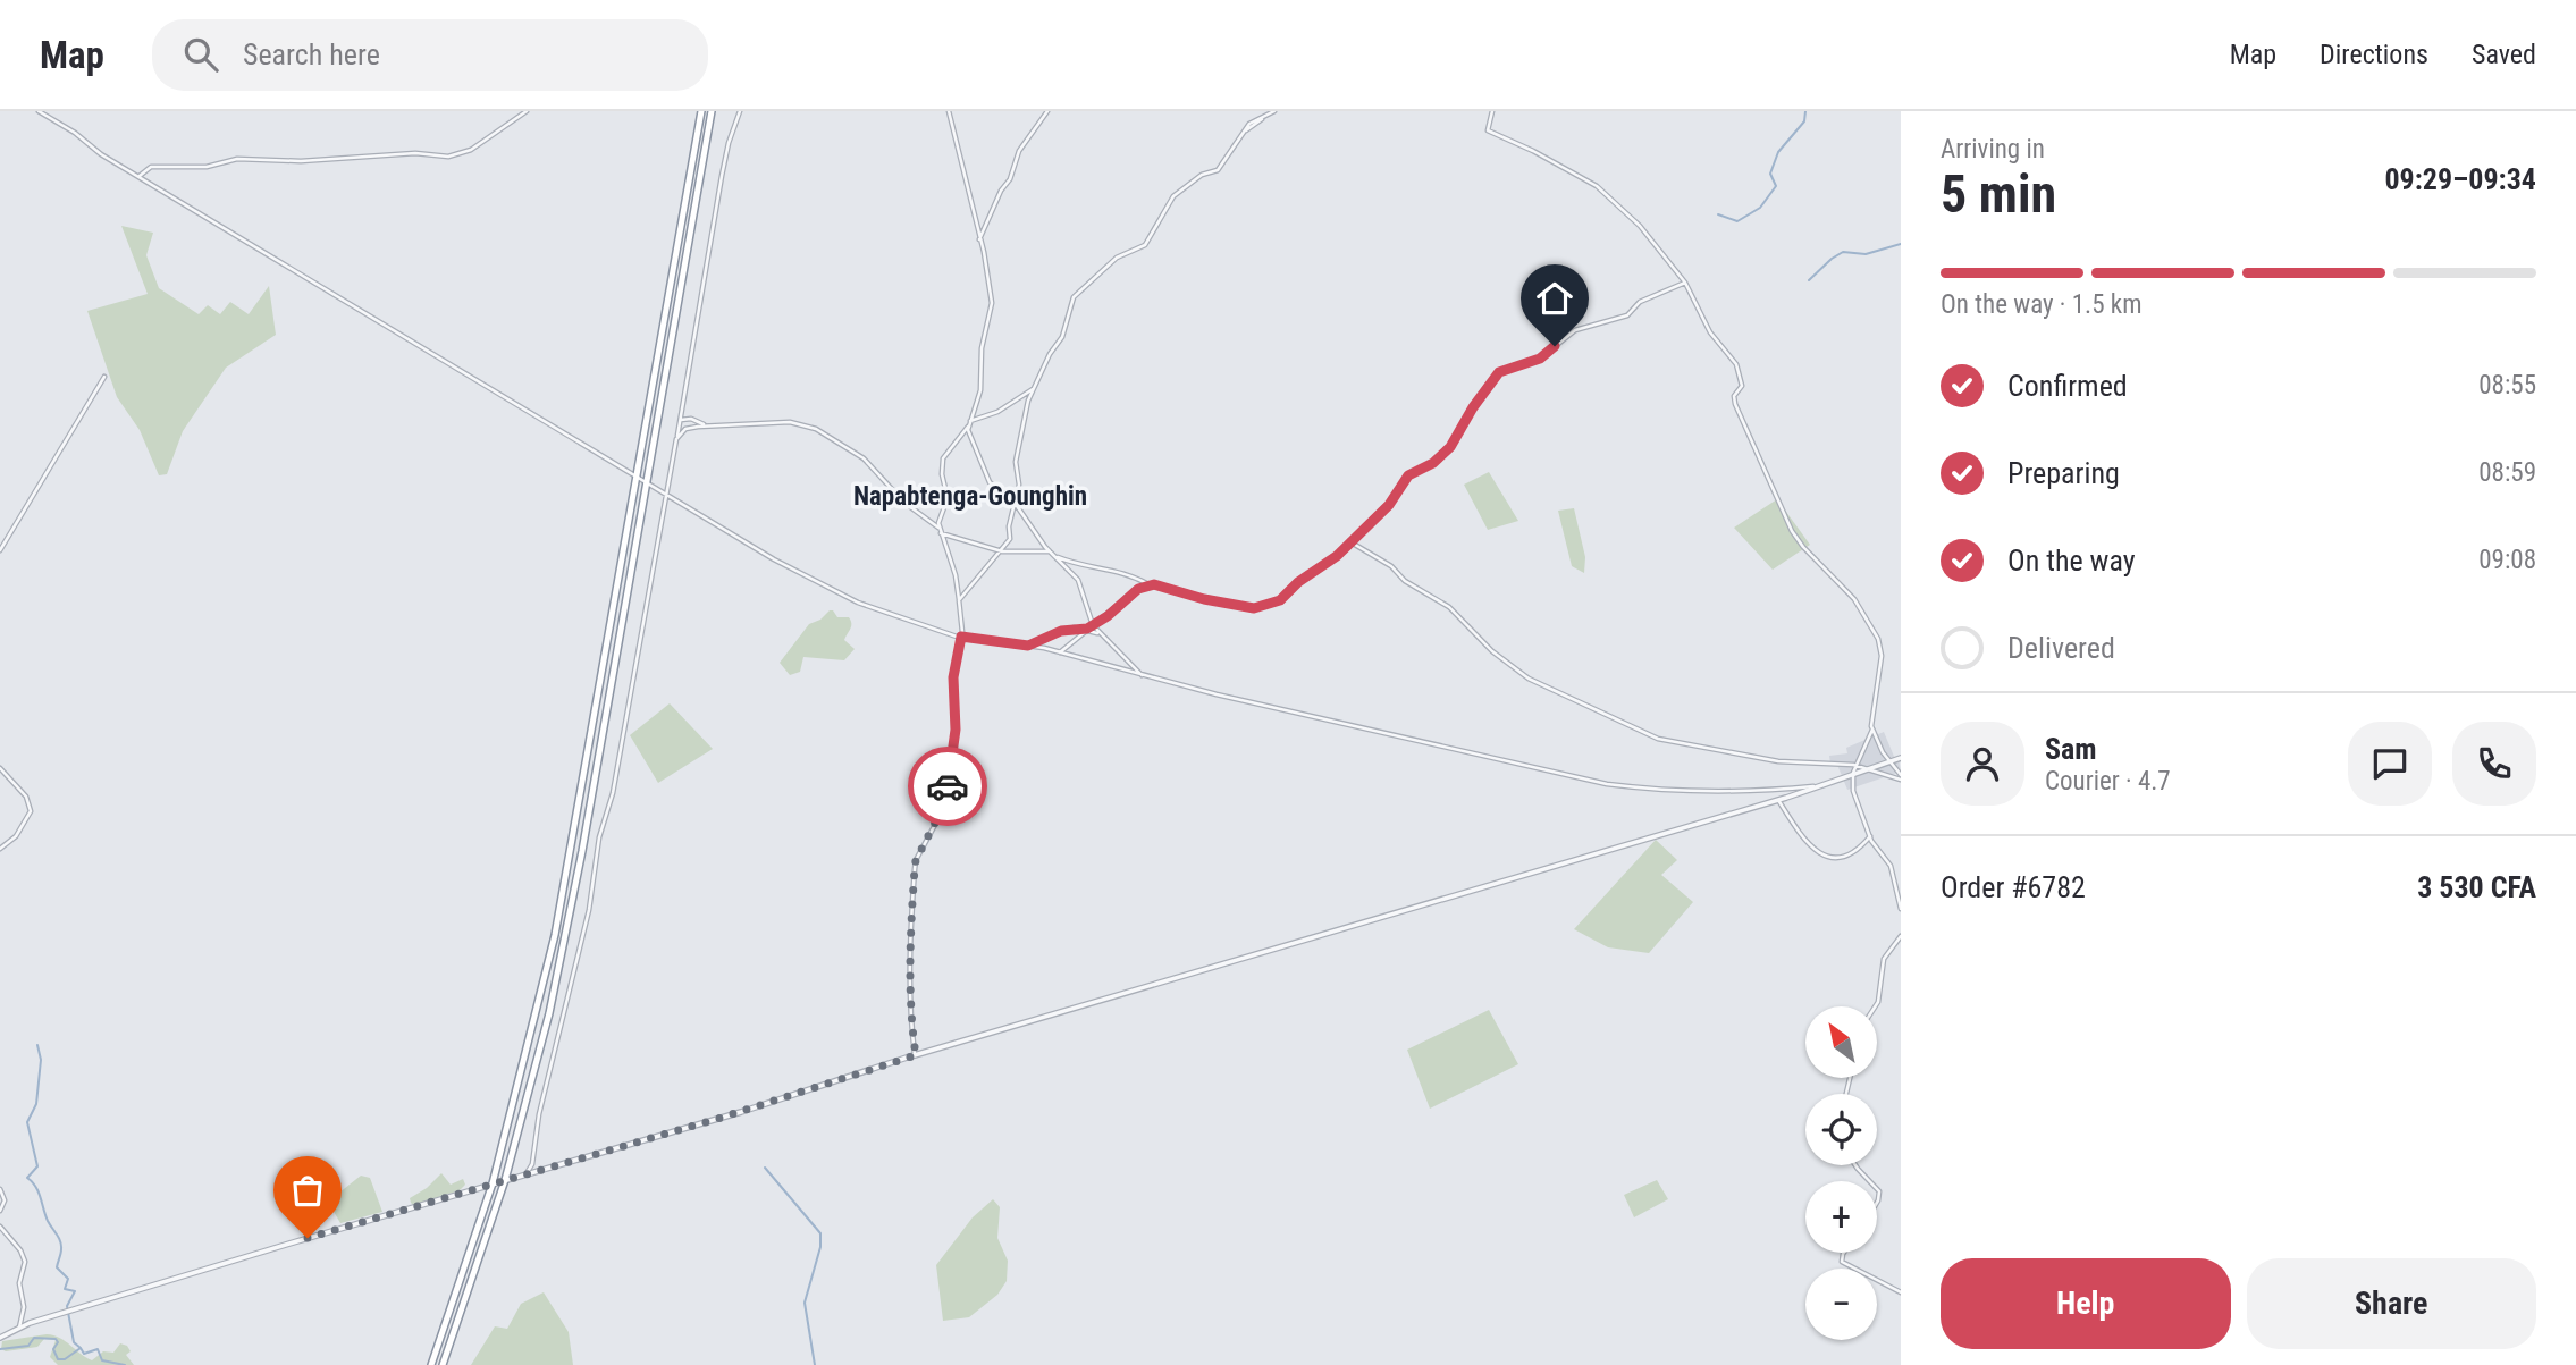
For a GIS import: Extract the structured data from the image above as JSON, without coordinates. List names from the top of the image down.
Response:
{
  "districts": ["Napabtenga-Gounghin"],
  "north": "top left",
  "page": {
    "header": "Map",
    "search": "Search here",
    "nav": ["Map", "Directions", "Saved"],
    "heading": ["5 min", "Arriving in", "09:29–09:34"],
    "panel": [
      "Sam",
      "Courier · 4.7",
      "Order #6782",
      "3 530 CFA"
    ],
    "bar": "On the way · 1.5 km",
    "list": [
      ["Confirmed", "08:55"],
      ["Preparing", "08:59"],
      ["On the way", "09:08"],
      "Delivered"
    ],
    "map_buttons": ["+", "−"],
    "buttons": ["Help", "Share"]
  }
}
